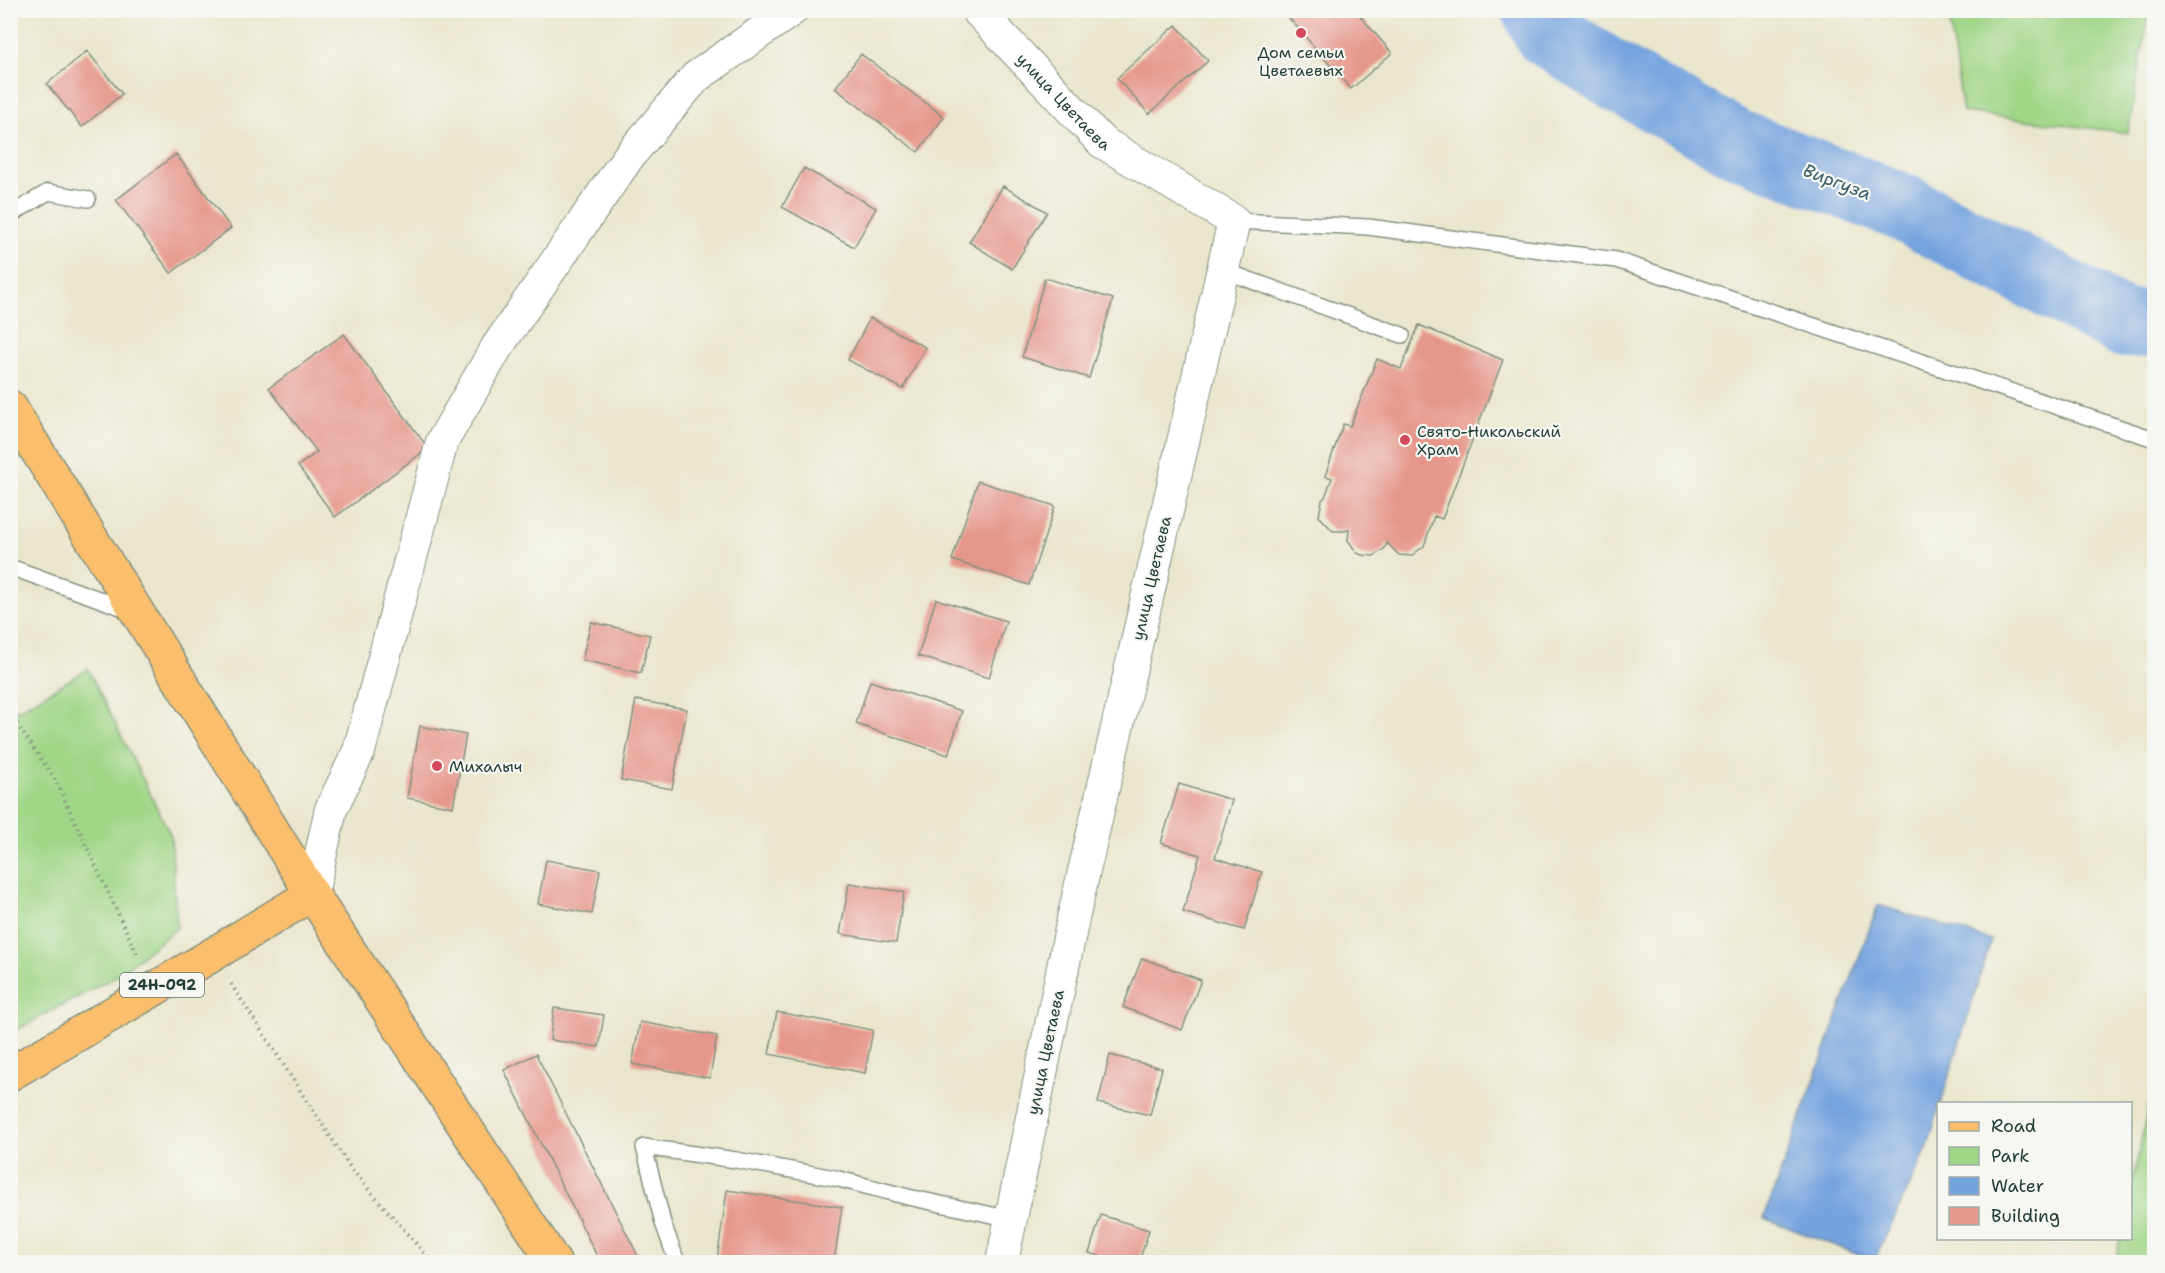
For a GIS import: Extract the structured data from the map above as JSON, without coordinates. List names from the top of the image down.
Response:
{
  "streets": {
    "main road": ["24Н-092"],
    "street": ["улица Цветаева"]
  },
  "water": ["Виргуза"],
  "places": ["Дом семьи Цветаевых", "Свято-Никольский Храм", "Михалыч"],
  "legend": [
    "Road",
    "Park",
    "Water",
    "Building"
  ]
}
